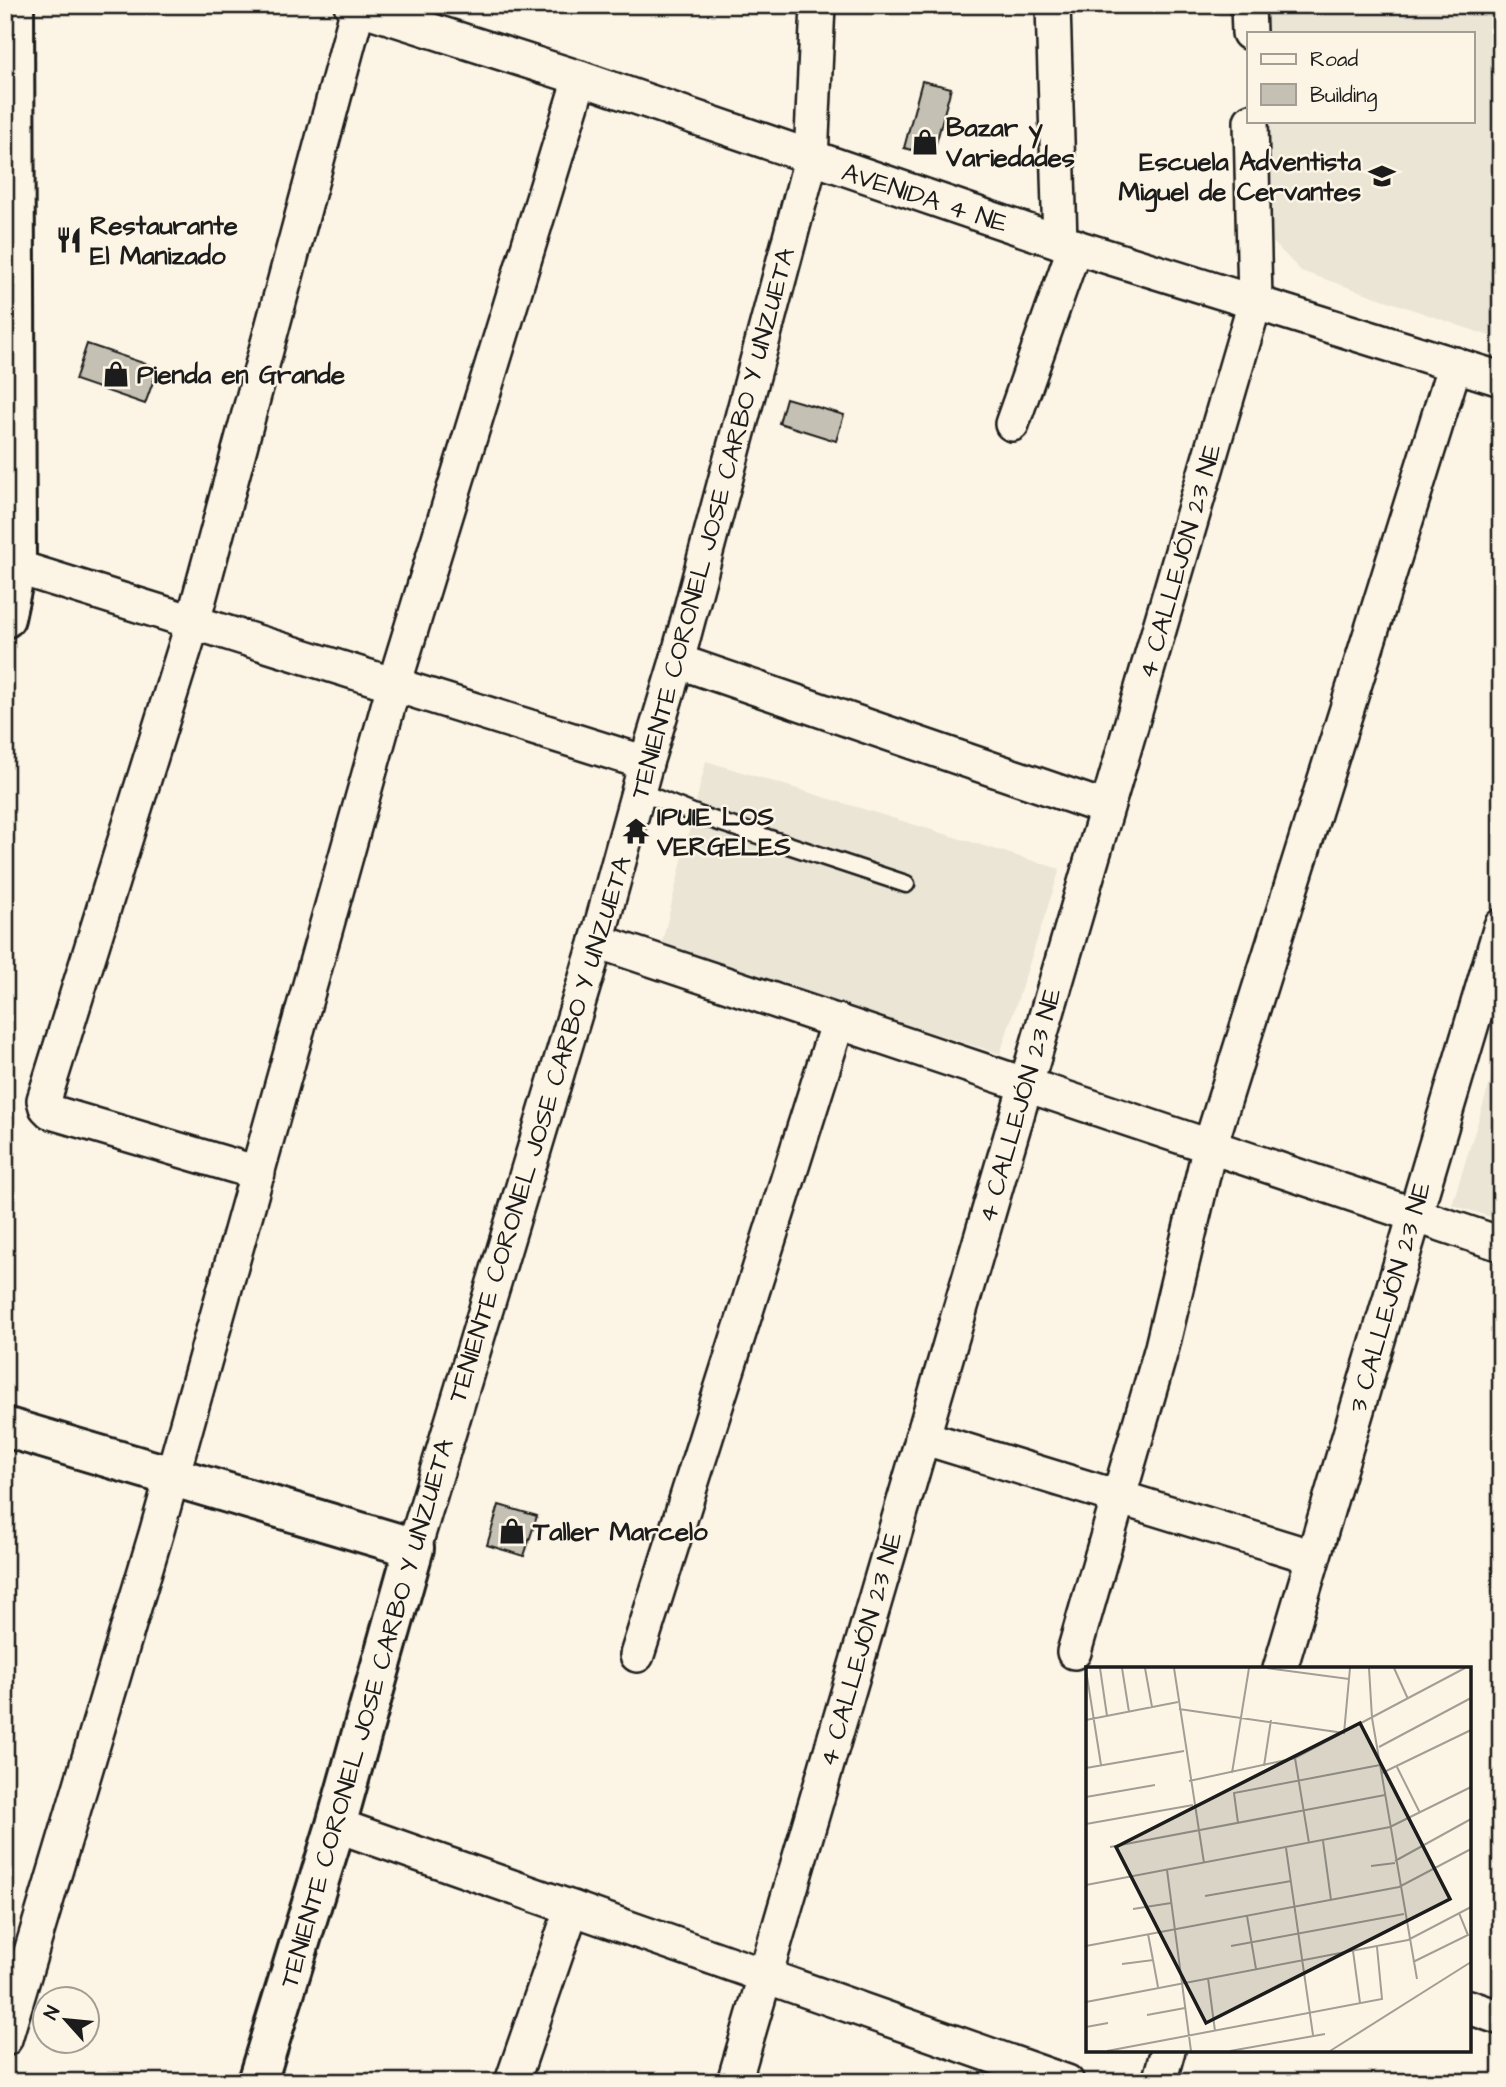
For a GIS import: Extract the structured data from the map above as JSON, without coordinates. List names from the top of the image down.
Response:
{
  "streets": {
    "street": [
      "AVENIDA 4 NE",
      "TENIENTE CORONEL JOSE CARBO Y UNZUETA",
      "4 CALLEJÓN 23 NE",
      "3 CALLEJÓN 23 NE"
    ]
  },
  "crossings": [
    ["AVENIDA 4 NE", "TENIENTE CORONEL JOSE CARBO Y UNZUETA"],
    ["AVENIDA 4 NE", "4 CALLEJÓN 23 NE"]
  ],
  "places": {
    "shop": ["Bazar y Variedades", "Pienda en Grande", "Taller Marcelo"],
    "school or university": ["Escuela Adventista Miguel de Cervantes"],
    "restaurant": ["Restaurante El Manizado"],
    "temple": ["IPUIE LOS VERGELES"]
  },
  "legend": ["Road", "Building"],
  "north": "top left"
}
